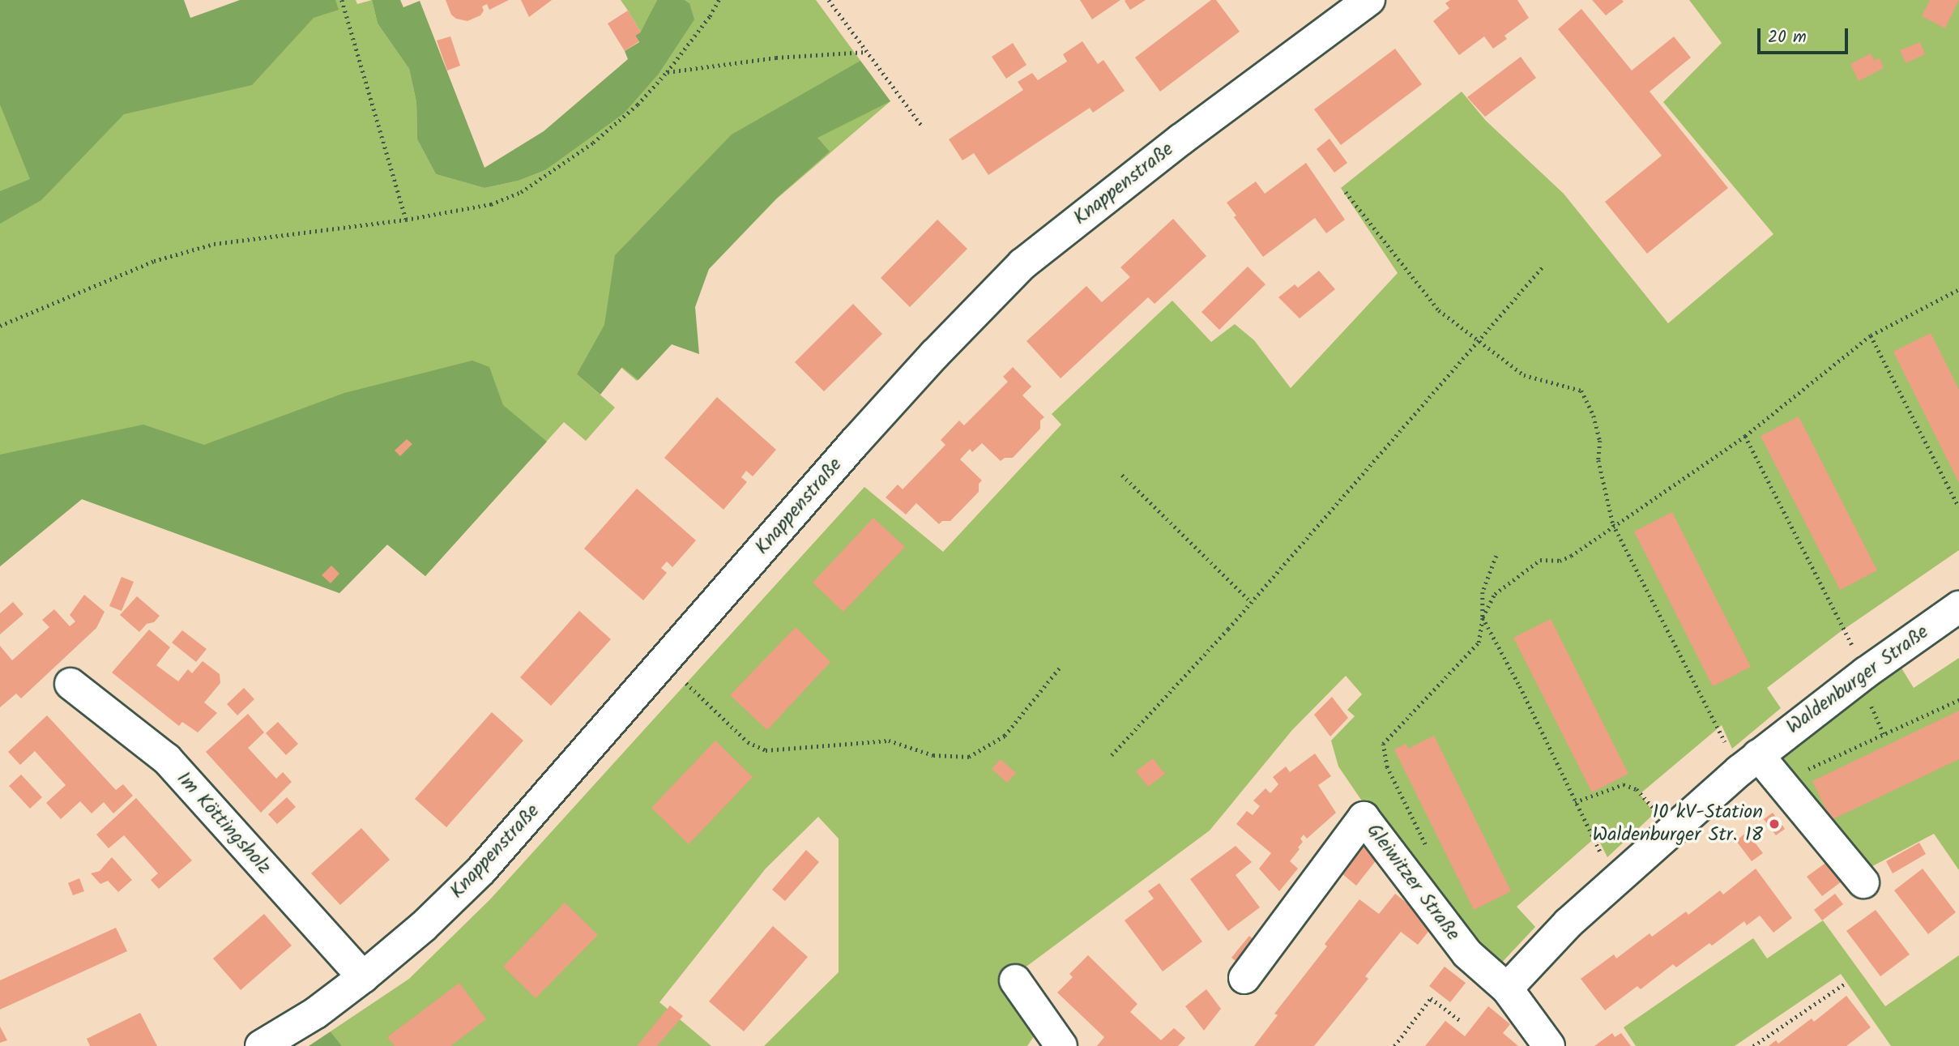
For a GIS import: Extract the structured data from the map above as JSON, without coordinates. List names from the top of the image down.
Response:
{
  "streets": {
    "street": [
      "Knappenstraße",
      "Waldenburger Straße",
      "Im Köttingsholz",
      "Gleiwitzer Straße"
    ]
  },
  "crossings": [
    ["Knappenstraße", "Im Köttingsholz"],
    ["Waldenburger Straße", "Gleiwitzer Straße"]
  ],
  "places": ["10 kV-Station Waldenburger Str. 18"],
  "scale_bar": "20 m"
}
